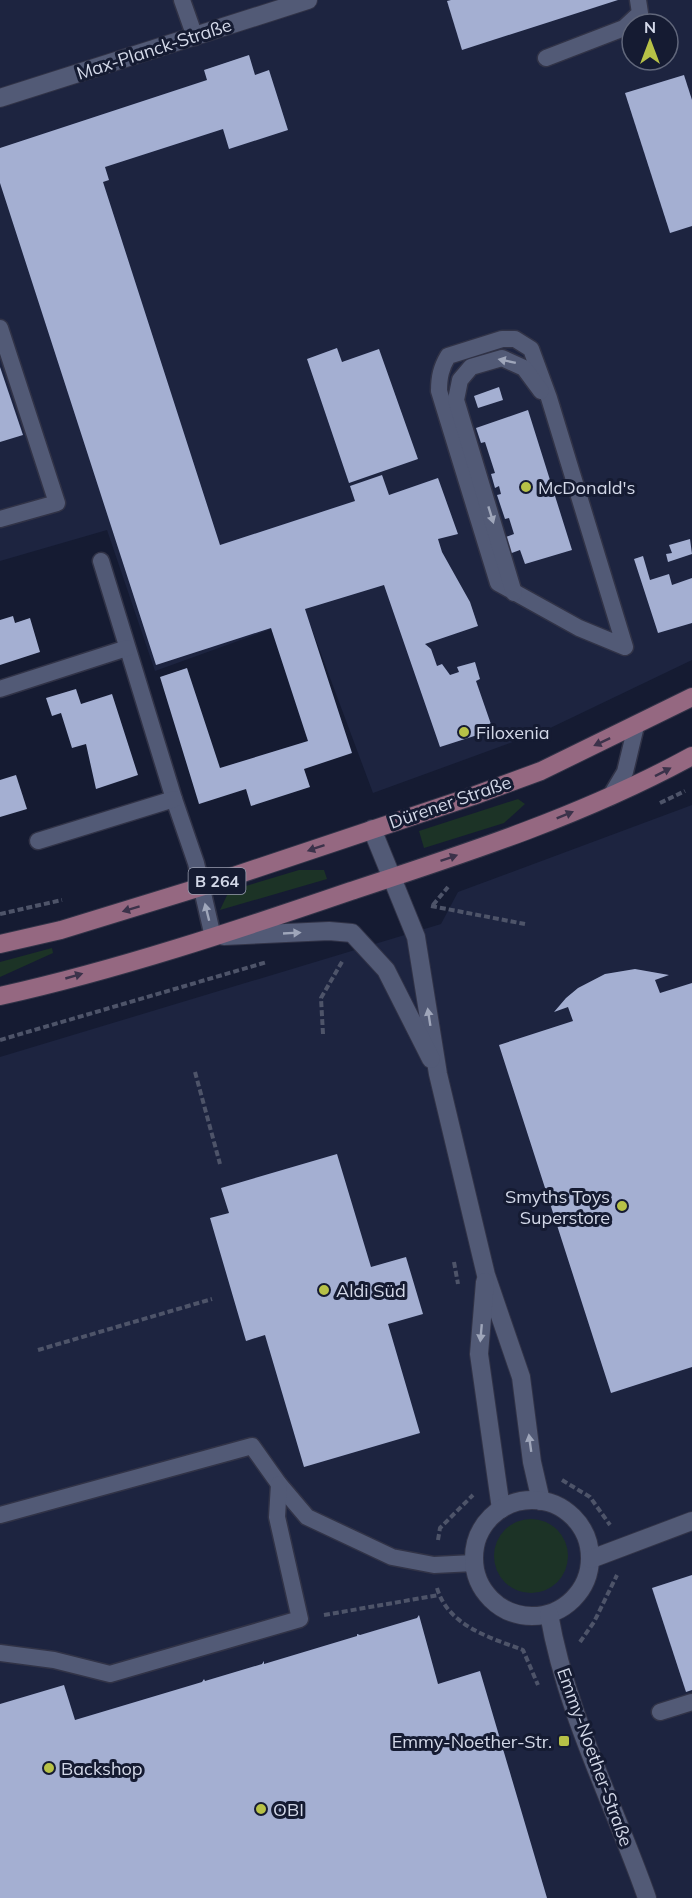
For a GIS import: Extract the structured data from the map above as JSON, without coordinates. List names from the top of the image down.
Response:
{
  "streets": {
    "main road": ["Dürener Straße", "B 264"],
    "street": ["Max-Planck-Straße", "Emmy-Noether-Straße"]
  },
  "places": {
    "other": [
      "McDonald's",
      "Filoxenia",
      "Smyths Toys Superstore",
      "Aldi Süd",
      "Backshop",
      "OBI"
    ],
    "transit": ["Emmy-Noether-Str."]
  },
  "north": "top"
}
